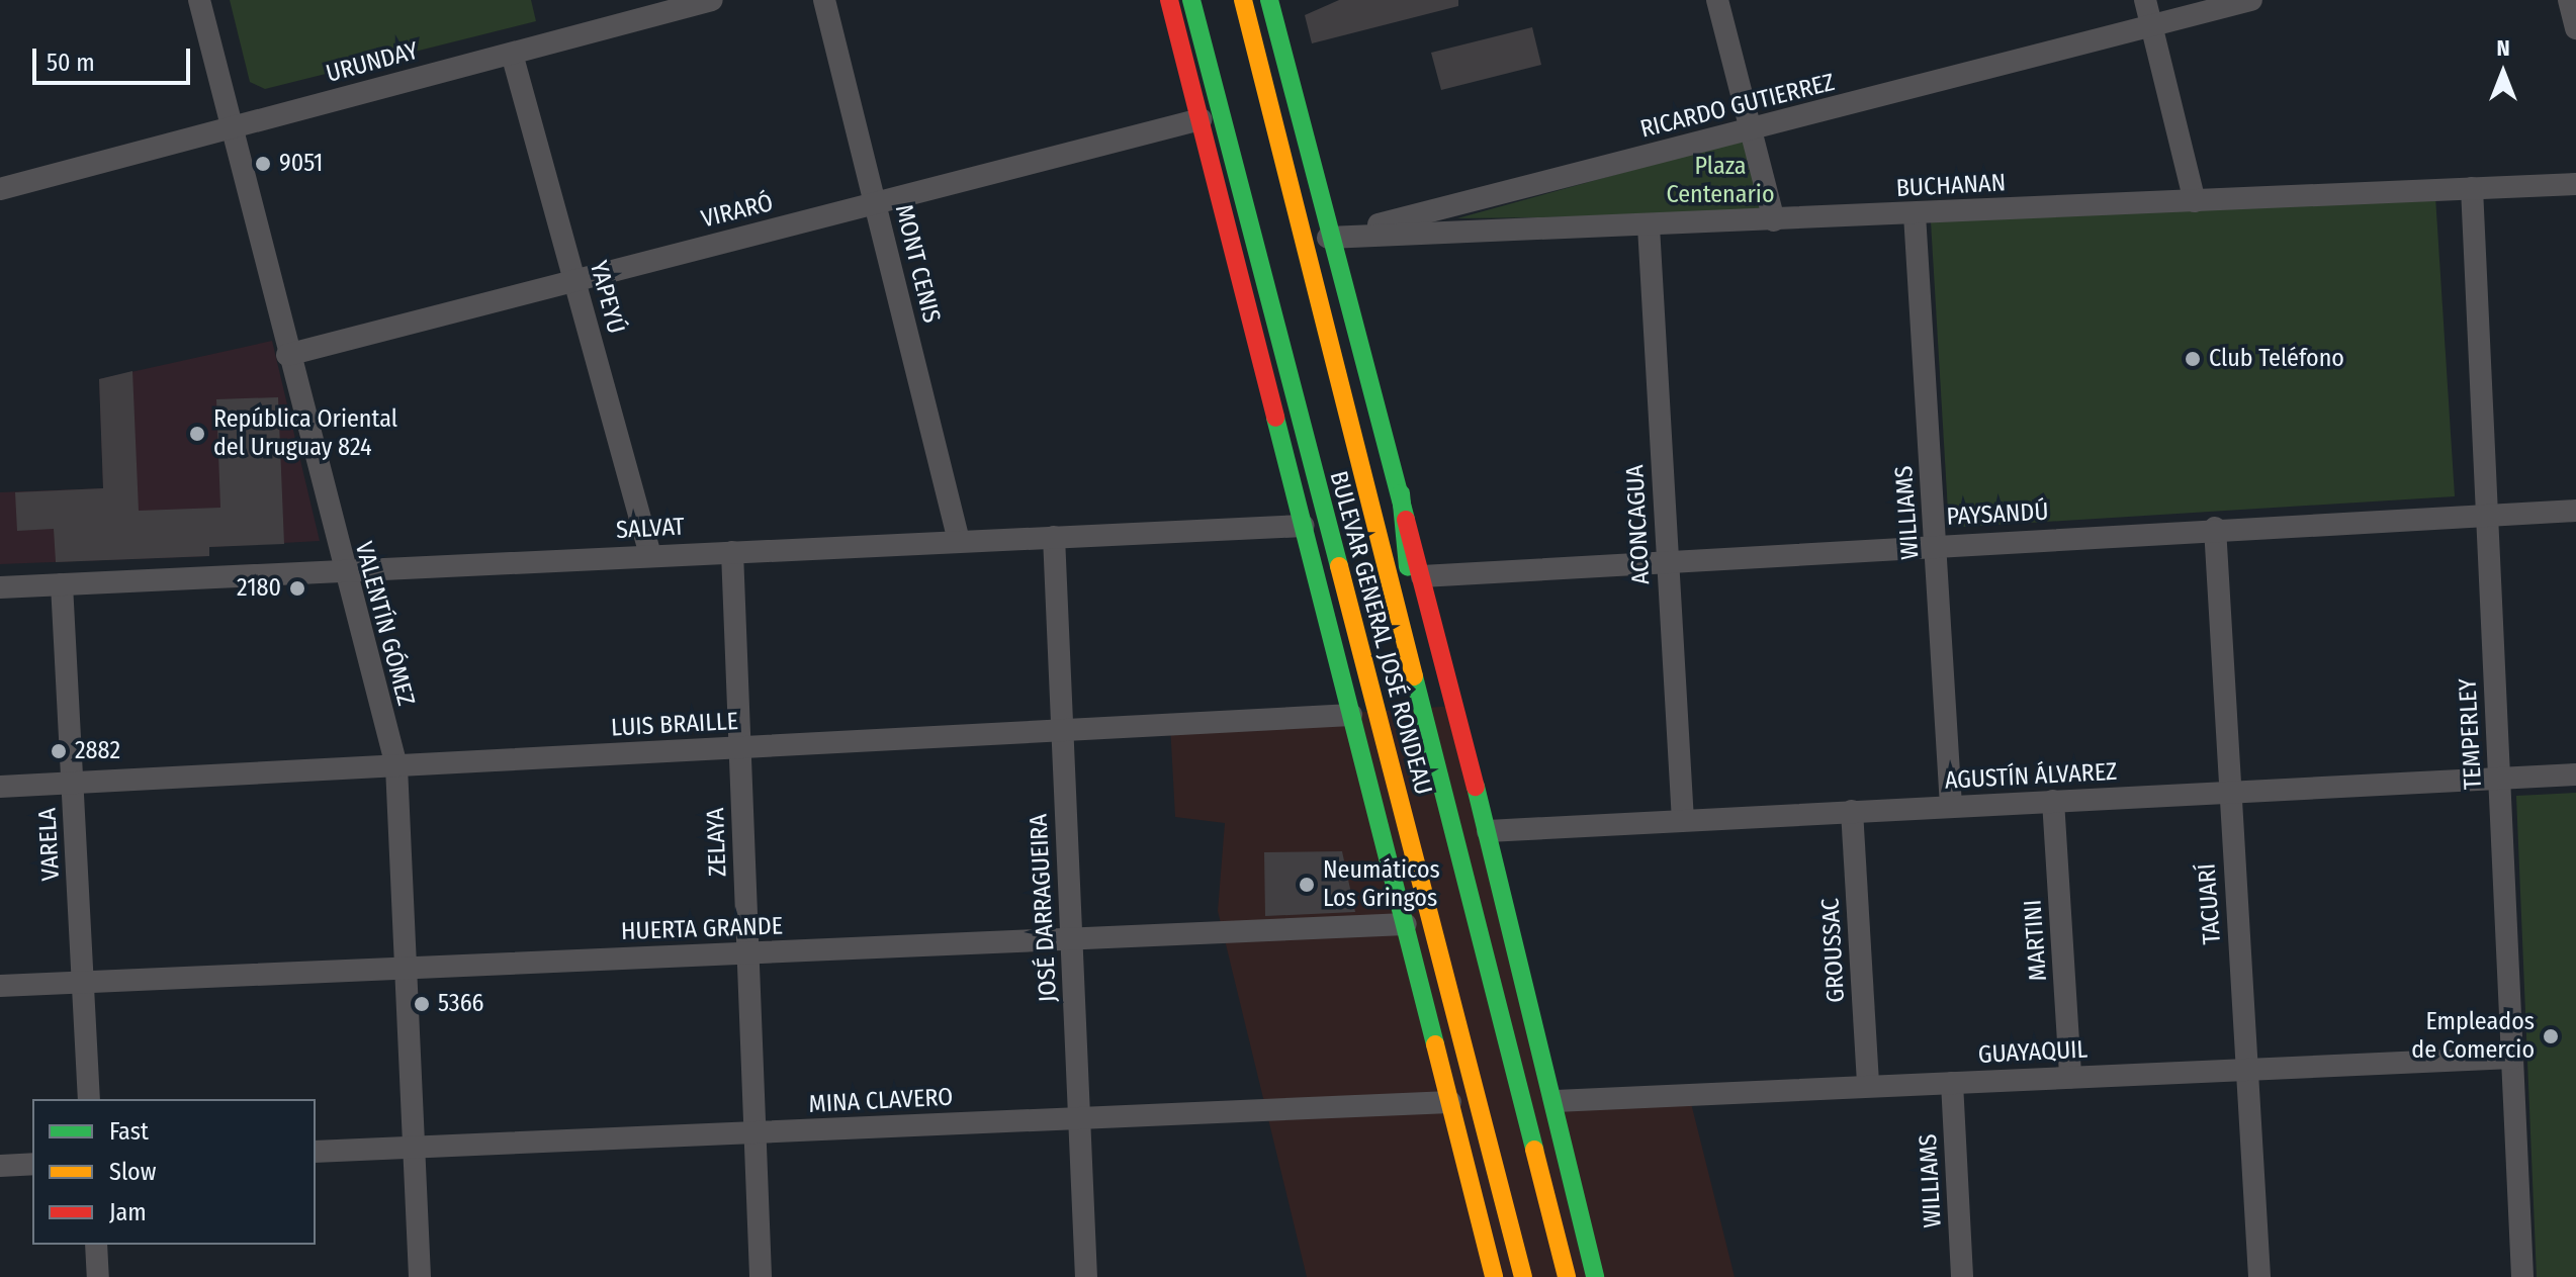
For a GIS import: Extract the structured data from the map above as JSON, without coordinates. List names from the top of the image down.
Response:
{
  "streets": {
    "main road": ["BULEVAR GENERAL JOSÉ RONDEAU"],
    "street": [
      "URUNDAY",
      "RICARDO GUTIERREZ",
      "BUCHANAN",
      "VIRARÓ",
      "MONT CENIS",
      "YAPEYÚ",
      "WILLIAMS",
      "PAYSANDÚ",
      "ACONCAGUA",
      "SALVAT",
      "VALENTÍN GÓMEZ",
      "LUIS BRAILLE",
      "TEMPERLEY",
      "AGUSTÍN ÁLVAREZ",
      "ZELAYA",
      "VARELA",
      "TACUARÍ",
      "JOSÉ DARRAGUEIRA",
      "HUERTA GRANDE",
      "MARTINI",
      "GROUSSAC",
      "GUAYAQUIL",
      "MINA CLAVERO"
    ]
  },
  "crossings": [
    ["URUNDAY", "YAPEYÚ"],
    ["URUNDAY", "VALENTÍN GÓMEZ"],
    ["RICARDO GUTIERREZ", "BUCHANAN"],
    ["RICARDO GUTIERREZ", "BULEVAR GENERAL JOSÉ RONDEAU"],
    ["BUCHANAN", "WILLIAMS"],
    ["BUCHANAN", "ACONCAGUA"],
    ["BUCHANAN", "TEMPERLEY"],
    ["VIRARÓ", "MONT CENIS"],
    ["VIRARÓ", "YAPEYÚ"],
    ["VIRARÓ", "VALENTÍN GÓMEZ"],
    ["VIRARÓ", "BULEVAR GENERAL JOSÉ RONDEAU"],
    ["MONT CENIS", "SALVAT"],
    ["YAPEYÚ", "SALVAT"],
    ["WILLIAMS", "PAYSANDÚ"],
    ["WILLIAMS", "AGUSTÍN ÁLVAREZ"],
    ["WILLIAMS", "GUAYAQUIL"],
    ["PAYSANDÚ", "ACONCAGUA"],
    ["PAYSANDÚ", "BULEVAR GENERAL JOSÉ RONDEAU"],
    ["PAYSANDÚ", "TEMPERLEY"],
    ["PAYSANDÚ", "TACUARÍ"],
    ["ACONCAGUA", "AGUSTÍN ÁLVAREZ"],
    ["SALVAT", "VALENTÍN GÓMEZ"],
    ["SALVAT", "BULEVAR GENERAL JOSÉ RONDEAU"],
    ["SALVAT", "ZELAYA"],
    ["SALVAT", "VARELA"],
    ["SALVAT", "JOSÉ DARRAGUEIRA"],
    ["VALENTÍN GÓMEZ", "LUIS BRAILLE"],
    ["VALENTÍN GÓMEZ", "HUERTA GRANDE"],
    ["VALENTÍN GÓMEZ", "MINA CLAVERO"],
    ["BULEVAR GENERAL JOSÉ RONDEAU", "LUIS BRAILLE"],
    ["BULEVAR GENERAL JOSÉ RONDEAU", "AGUSTÍN ÁLVAREZ"],
    ["BULEVAR GENERAL JOSÉ RONDEAU", "HUERTA GRANDE"],
    ["BULEVAR GENERAL JOSÉ RONDEAU", "GUAYAQUIL"],
    ["BULEVAR GENERAL JOSÉ RONDEAU", "MINA CLAVERO"],
    ["LUIS BRAILLE", "ZELAYA"],
    ["LUIS BRAILLE", "VARELA"],
    ["LUIS BRAILLE", "JOSÉ DARRAGUEIRA"],
    ["TEMPERLEY", "AGUSTÍN ÁLVAREZ"],
    ["TEMPERLEY", "GUAYAQUIL"],
    ["AGUSTÍN ÁLVAREZ", "TACUARÍ"],
    ["AGUSTÍN ÁLVAREZ", "MARTINI"],
    ["AGUSTÍN ÁLVAREZ", "GROUSSAC"],
    ["ZELAYA", "HUERTA GRANDE"],
    ["ZELAYA", "MINA CLAVERO"],
    ["VARELA", "HUERTA GRANDE"],
    ["TACUARÍ", "GUAYAQUIL"],
    ["JOSÉ DARRAGUEIRA", "HUERTA GRANDE"],
    ["JOSÉ DARRAGUEIRA", "MINA CLAVERO"],
    ["MARTINI", "GUAYAQUIL"],
    ["GROUSSAC", "GUAYAQUIL"]
  ],
  "parks": ["Plaza Centenario"],
  "places": [
    "9051",
    "Club Teléfono",
    "República Oriental del Uruguay 824",
    "2180",
    "2882",
    "Neumáticos Los Gringos",
    "5366",
    "Empleados de Comercio"
  ],
  "legend": ["Fast", "Slow", "Jam"],
  "scale_bar": "50 m",
  "north": "top"
}
